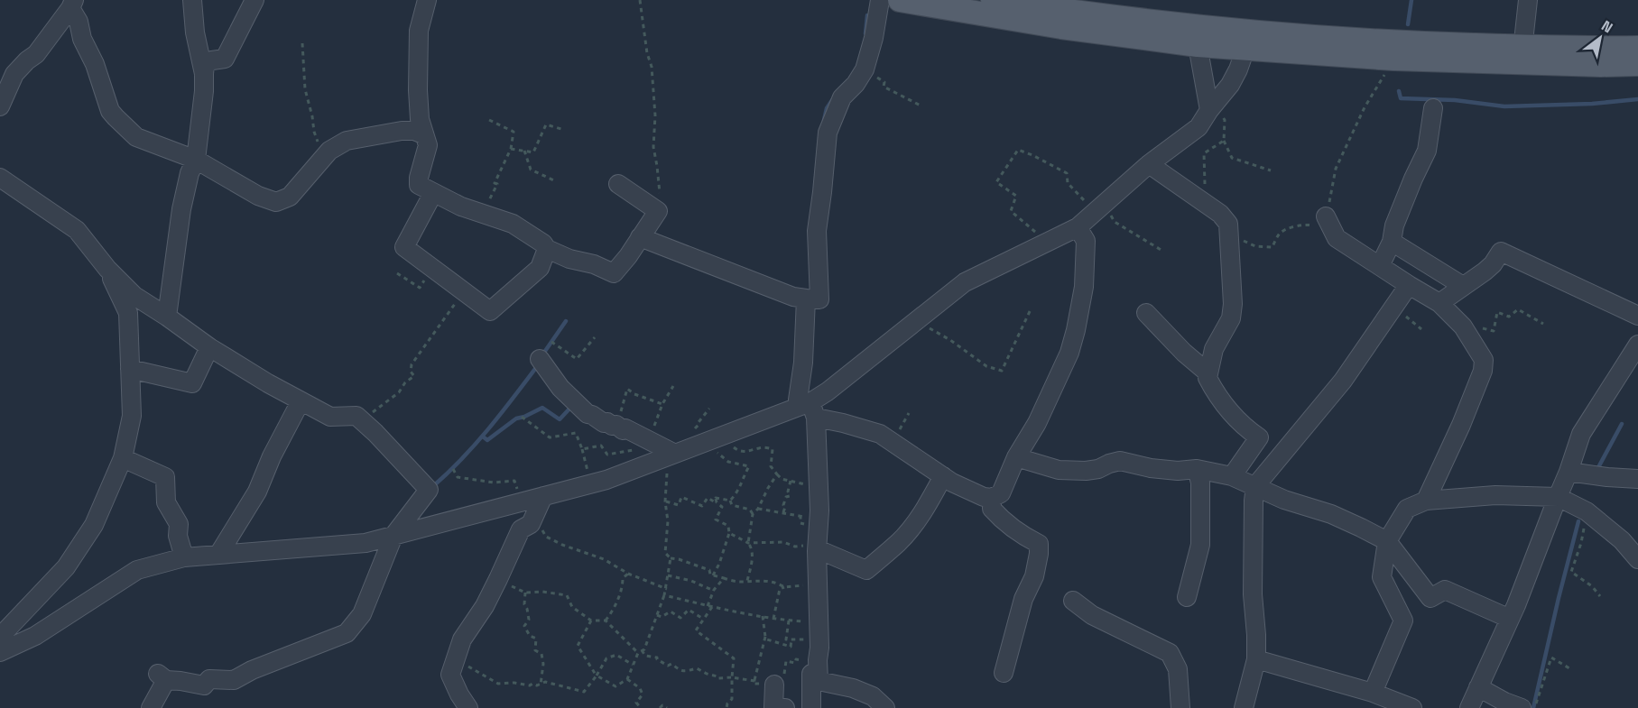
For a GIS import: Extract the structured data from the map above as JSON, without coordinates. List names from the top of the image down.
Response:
{
  "north": "top right"
}
